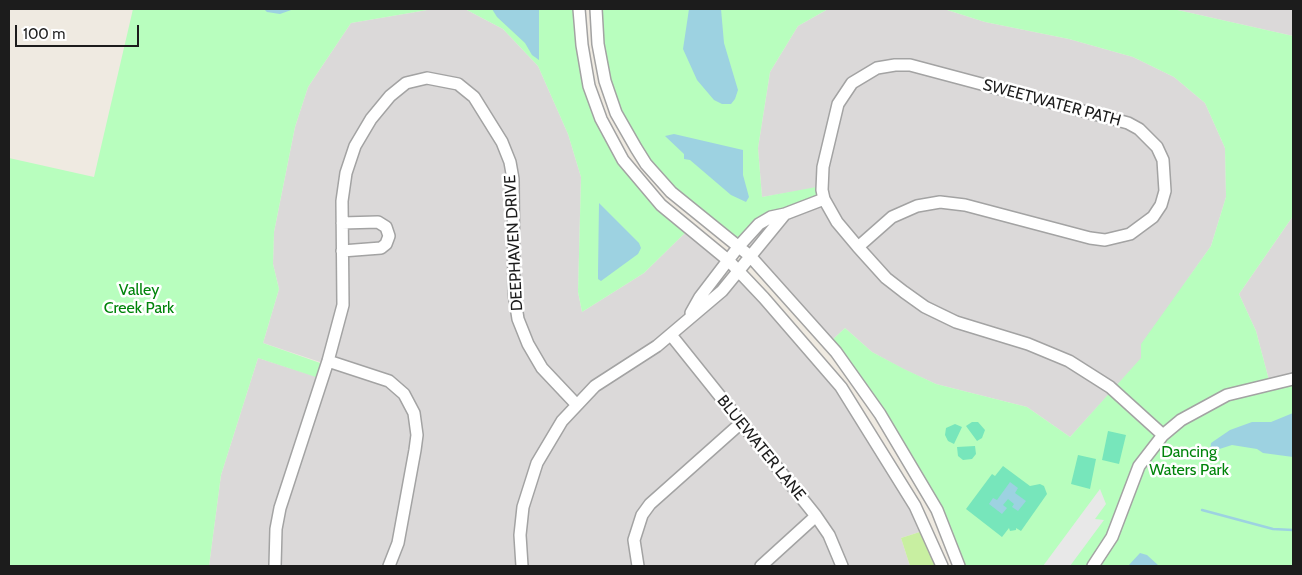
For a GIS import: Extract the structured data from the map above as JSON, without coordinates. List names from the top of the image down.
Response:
{
  "streets": {
    "street": ["SWEETWATER PATH", "DEEPHAVEN DRIVE", "BLUEWATER LANE"]
  },
  "parks": ["Valley Creek Park", "Dancing Waters Park"],
  "scale_bar": "100 m"
}
